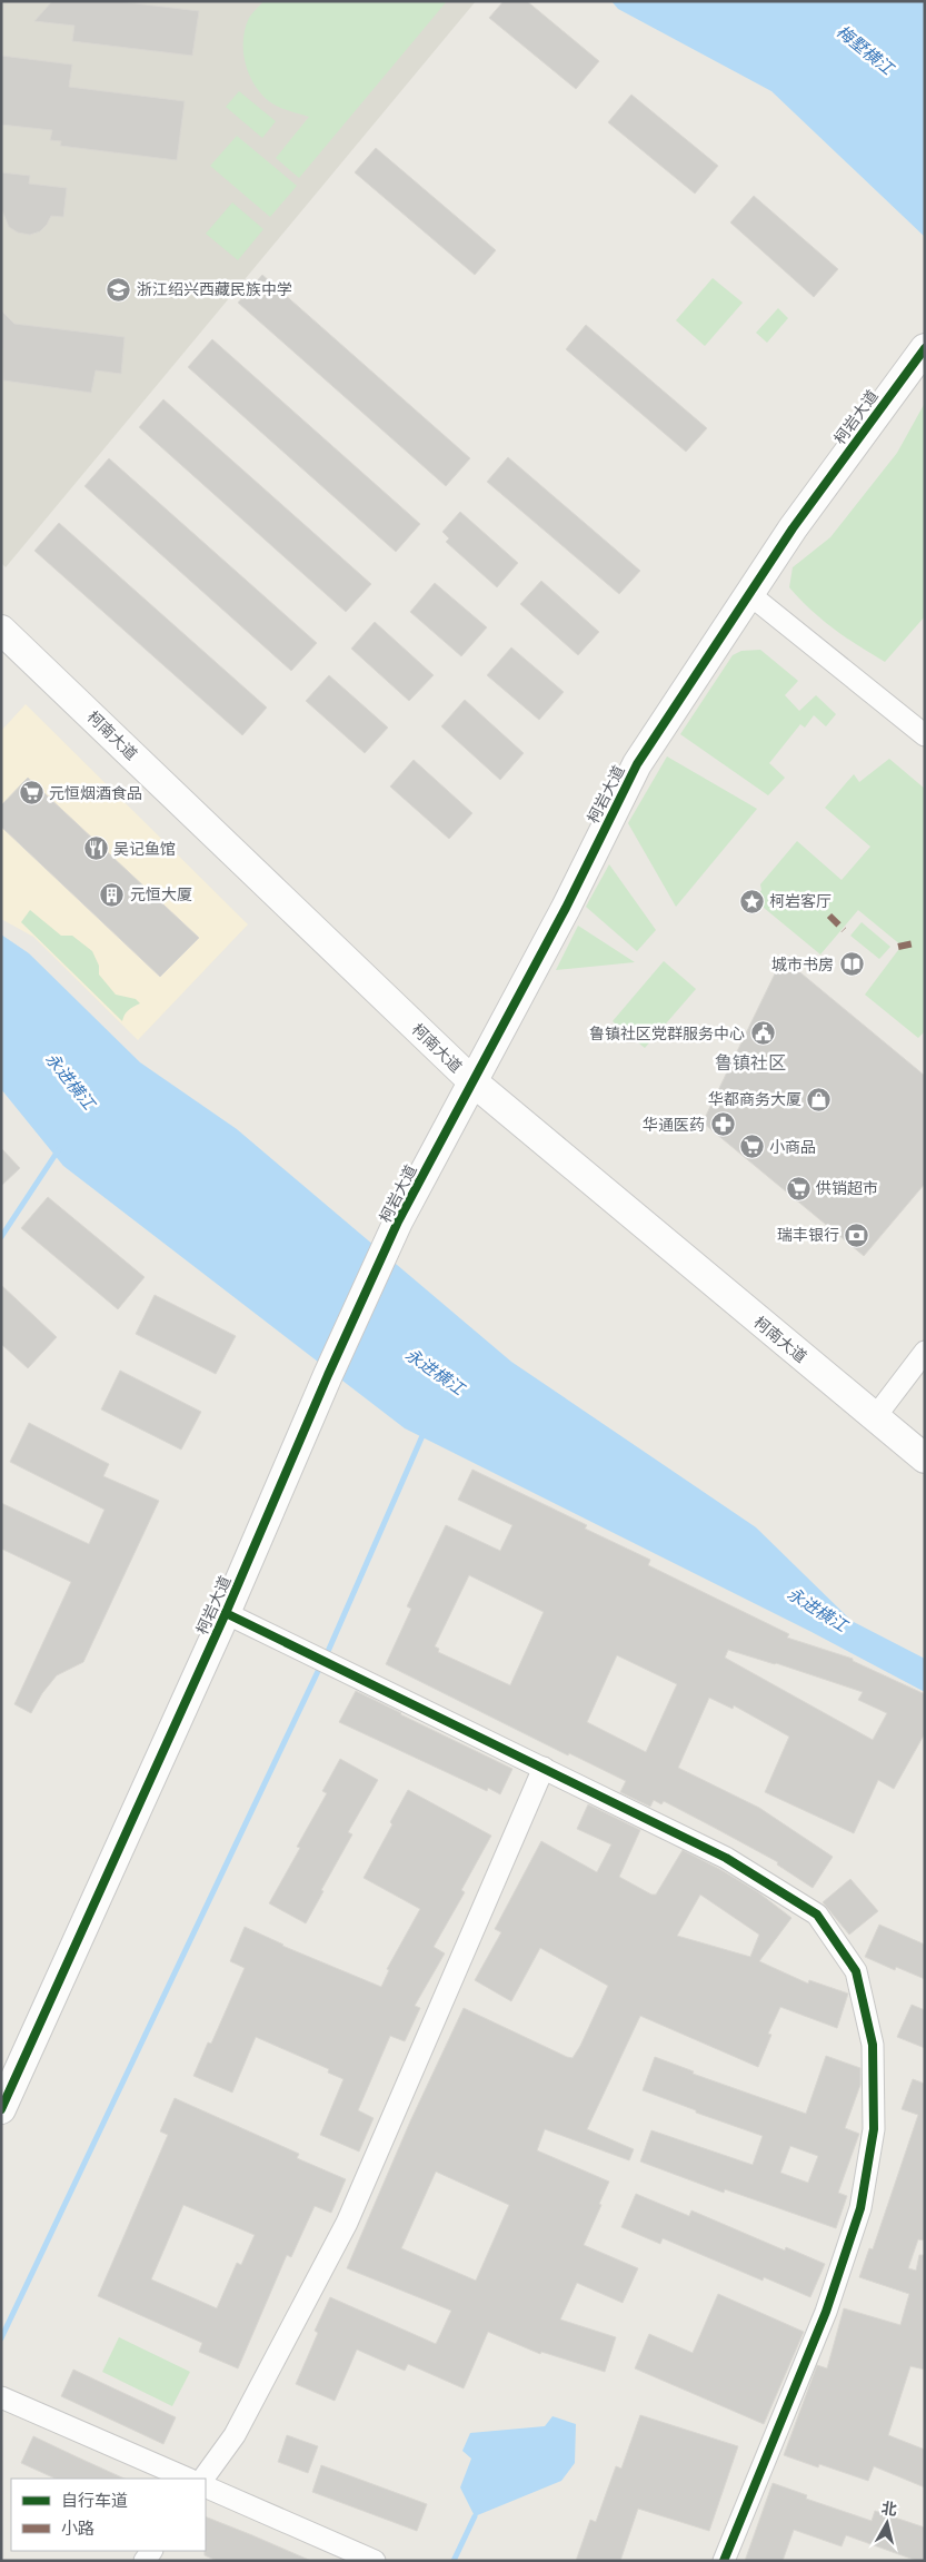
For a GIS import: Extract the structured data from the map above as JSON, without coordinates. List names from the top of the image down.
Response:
{
  "streets": {
    "street": ["柯岩大道", "柯南大道"]
  },
  "crossings": [
    ["柯岩大道", "柯南大道"]
  ],
  "districts": ["鲁镇社区"],
  "water": ["梅墅横江", "永进横江"],
  "places": {
    "school or university": ["浙江绍兴西藏民族中学"],
    "supermarket": ["元恒烟酒食品", "小商品", "供销超市"],
    "restaurant": ["吴记鱼馆"],
    "building": ["元恒大厦"],
    "place": ["柯岩客厅"],
    "library": ["城市书房"],
    "public building": ["鲁镇社区党群服务中心"],
    "shop": ["华都商务大厦"],
    "pharmacy": ["华通医药"],
    "bank": ["瑞丰银行"]
  },
  "legend": ["自行车道", "小路"],
  "north": "top"
}
